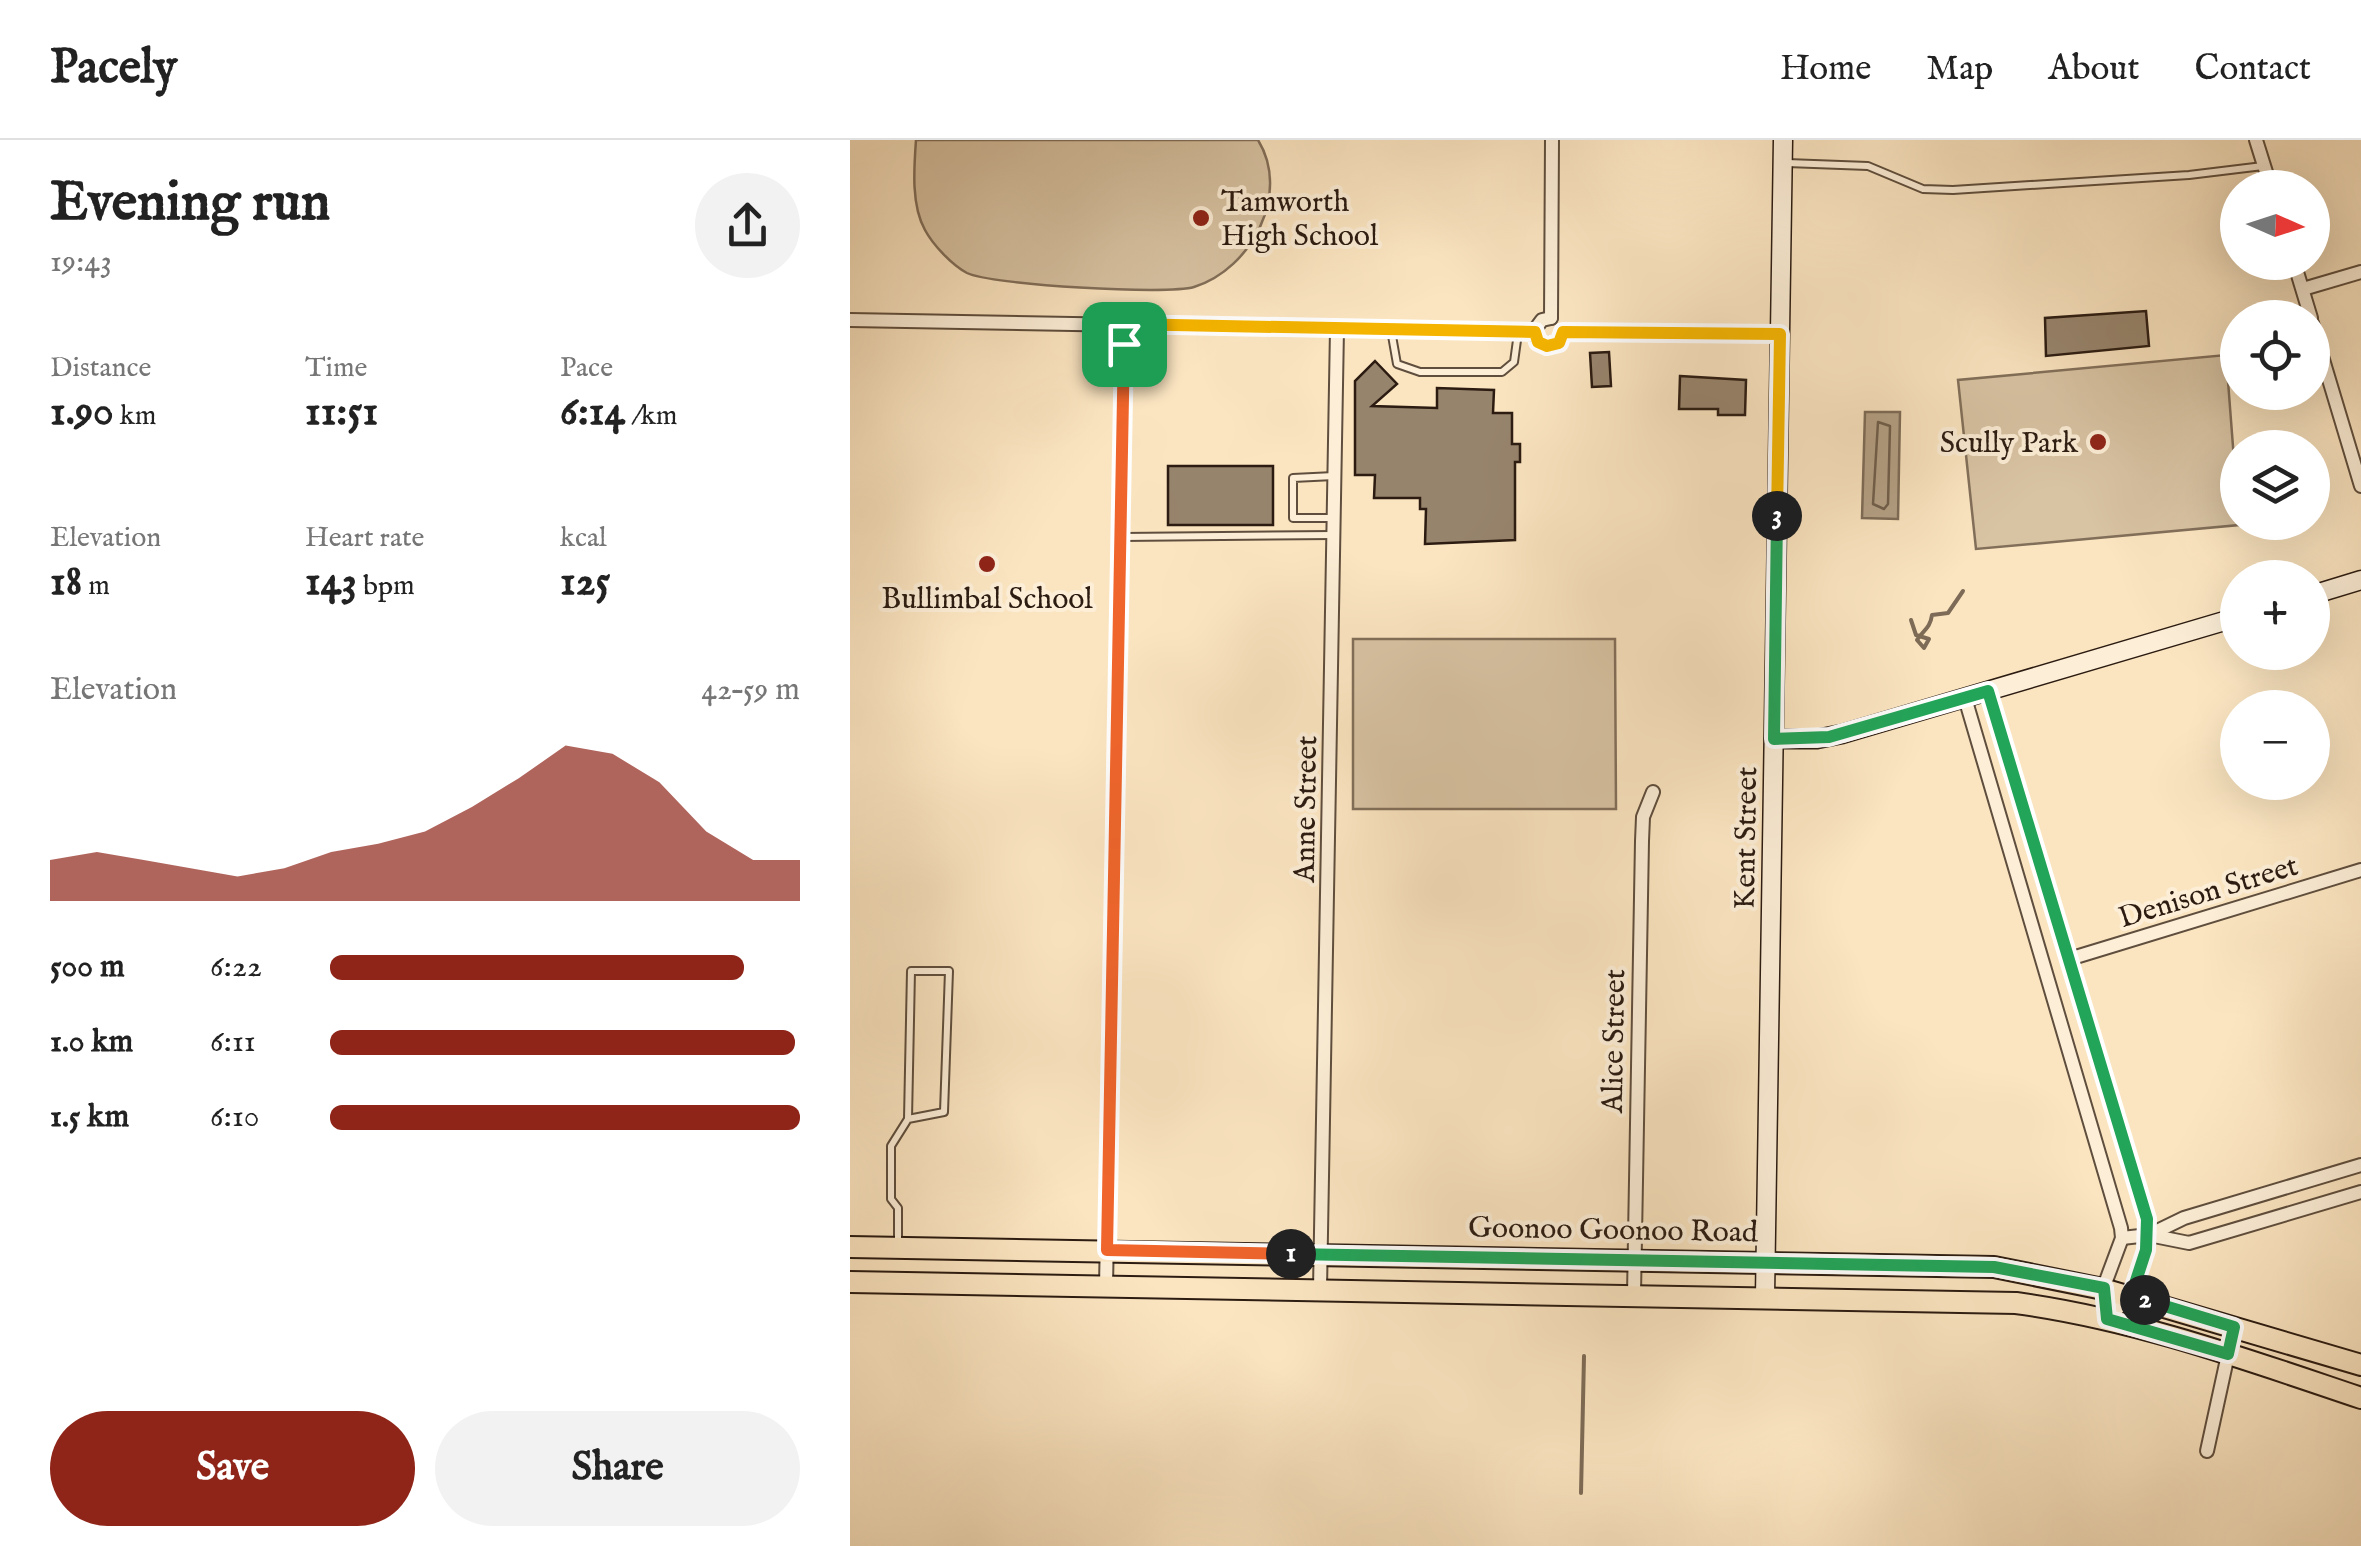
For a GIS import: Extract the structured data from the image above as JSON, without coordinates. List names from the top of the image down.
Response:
{
  "streets": {
    "main road": ["Goonoo Goonoo Road"],
    "street": [
      "Anne Street",
      "Kent Street",
      "Denison Street",
      "Alice Street"
    ]
  },
  "crossings": [
    ["Anne Street", "Goonoo Goonoo Road"],
    ["Kent Street", "Goonoo Goonoo Road"],
    ["Alice Street", "Goonoo Goonoo Road"]
  ],
  "places": ["Tamworth High School", "Scully Park", "Bullimbal School"],
  "north": "right",
  "page": {
    "header": "Pacely",
    "nav": [
      "Home",
      "Map",
      "About",
      "Contact"
    ],
    "heading": ["Evening run", "19:43"],
    "map_buttons": ["+", "−"],
    "stats": [
      ["Distance", "1.90 km"],
      ["Time", "11:51"],
      ["Pace", "6:14 /km"],
      ["Elevation", "18 m"],
      ["Heart rate", "143 bpm"],
      ["kcal", "125"]
    ],
    "pins": ["3", "1", "2"],
    "chart": ["Elevation", "42–59 m"],
    "list": [
      {
        "name": "500 m",
        "note": "6:22"
      },
      {
        "name": "1.0 km",
        "note": "6:11"
      },
      {
        "name": "1.5 km",
        "note": "6:10"
      }
    ],
    "buttons": ["Save", "Share"]
  }
}
